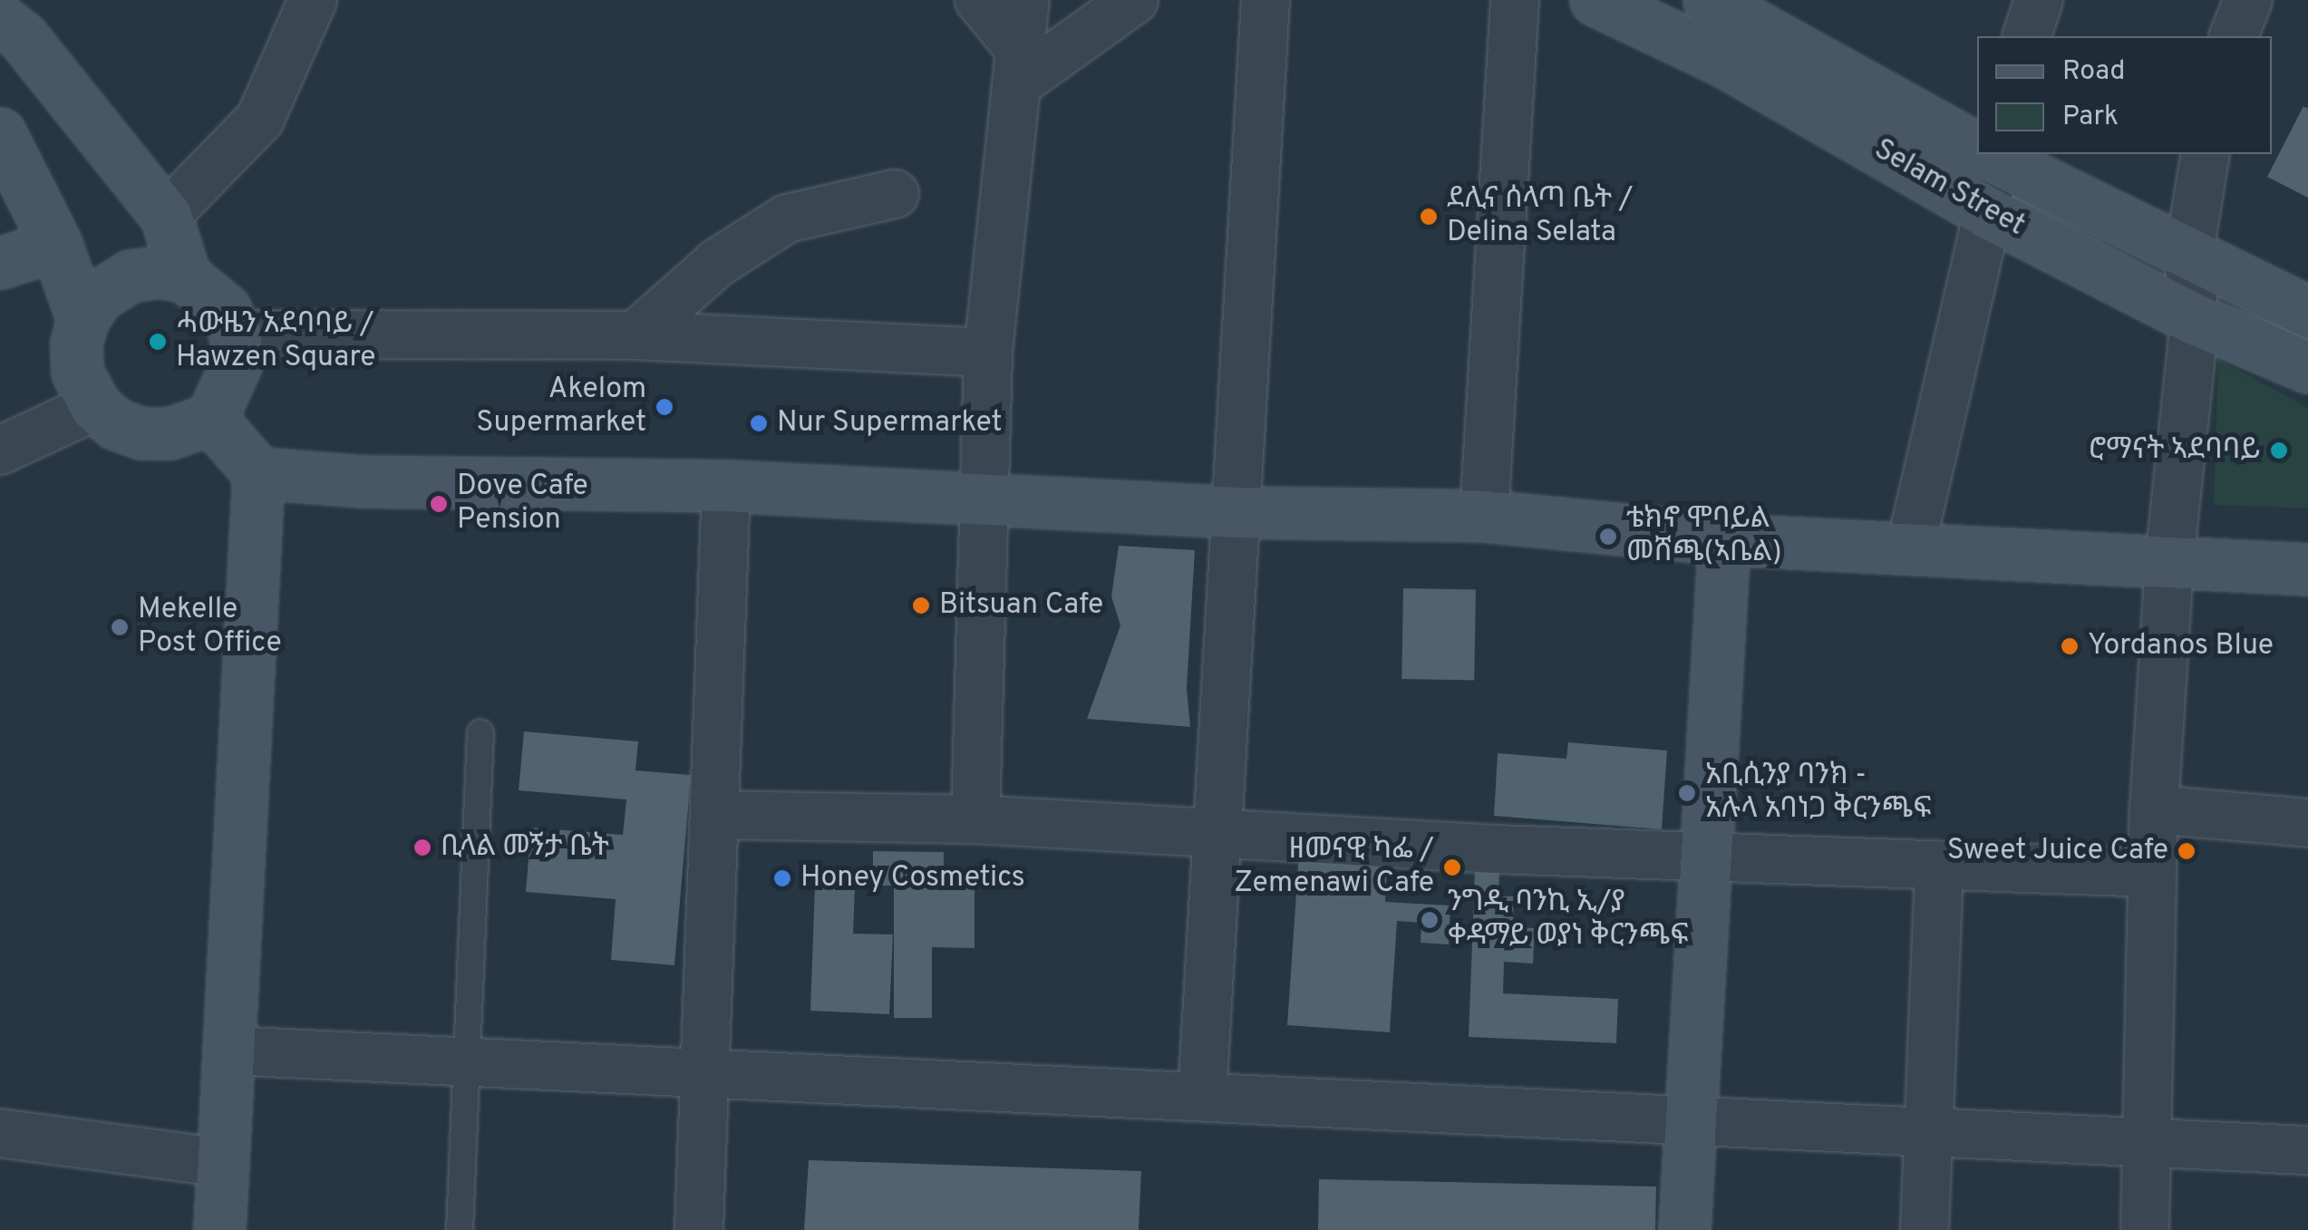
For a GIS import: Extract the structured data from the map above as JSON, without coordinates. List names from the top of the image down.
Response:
{
  "streets": {
    "street": ["Selam Street"]
  },
  "places": [
    "ደሊና ሰላጣ ቤት / Delina Selata",
    "ሓውዜን አደባባይ / Hawzen Square",
    "Akelom Supermarket",
    "Nur Supermarket",
    "ሮማናት ኣደባባይ",
    "Dove Cafe Pension",
    "ቴክኖ ሞባይል መሸጫ(ኣቤል)",
    "Bitsuan Cafe",
    "Mekelle Post Office",
    "Yordanos Blue",
    "አቢሲንያ ባንክ - አሉላ አባነጋ ቅርንጫፍ",
    "ቢላል መኝታ ቤት",
    "Sweet Juice Cafe",
    "ዘመናዊ ካፌ / Zemenawi Cafe",
    "Honey Cosmetics",
    "ንግዲ ባንኪ ኢ/ያ ቀዳማይ ወያነ ቅርንጫፍ"
  ],
  "legend": ["Road", "Park"]
}
